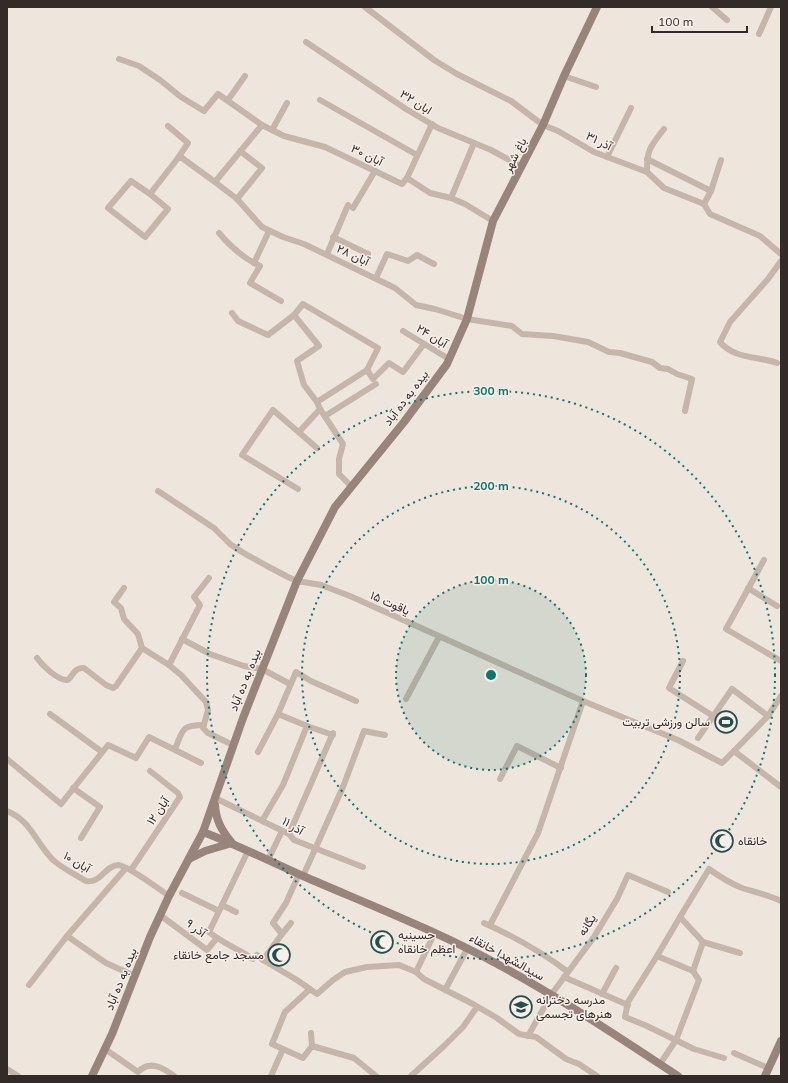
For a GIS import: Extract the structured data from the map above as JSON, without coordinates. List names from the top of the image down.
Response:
{
  "streets": {
    "main road": ["باغ شهر", "بیده به ده آباد", "سیدالشهدا خانقاء"],
    "street": [
      "ابان ۳۲",
      "آذر ۳۱",
      "آبان ۳۰",
      "آبان ۲۸",
      "آبان ۲۴",
      "یاقوت ۱۵",
      "آبان ۱۲",
      "آذر ۱۱",
      "آبان ۱۰",
      "یگانه",
      "آذر ۹"
    ]
  },
  "crossings": [
    ["ابان ۳۲", "باغ شهر"],
    ["آذر ۳۱", "باغ شهر"],
    ["باغ شهر", "آبان ۲۸"],
    ["باغ شهر", "بیده به ده آباد"],
    ["آبان ۲۸", "بیده به ده آباد"],
    ["آبان ۲۴", "بیده به ده آباد"],
    ["بیده به ده آباد", "یاقوت ۱۵"],
    ["بیده به ده آباد", "آذر ۱۱"],
    ["بیده به ده آباد", "آذر ۹"],
    ["بیده به ده آباد", "سیدالشهدا خانقاء"],
    ["آبان ۱۲", "آبان ۱۰"],
    ["یگانه", "سیدالشهدا خانقاء"]
  ],
  "places": {
    "sports": ["سالن ورزشی تربیت"],
    "mosque": ["خانقاه", "حسینیه اعظم خانقاه", "مسجد جامع خانقاء"],
    "school or university": ["مدرسه دخترانه هنرهای تجسمی"]
  },
  "scale_bar": "100 m",
  "rings": ["300 m", "200 m", "100 m"]
}
